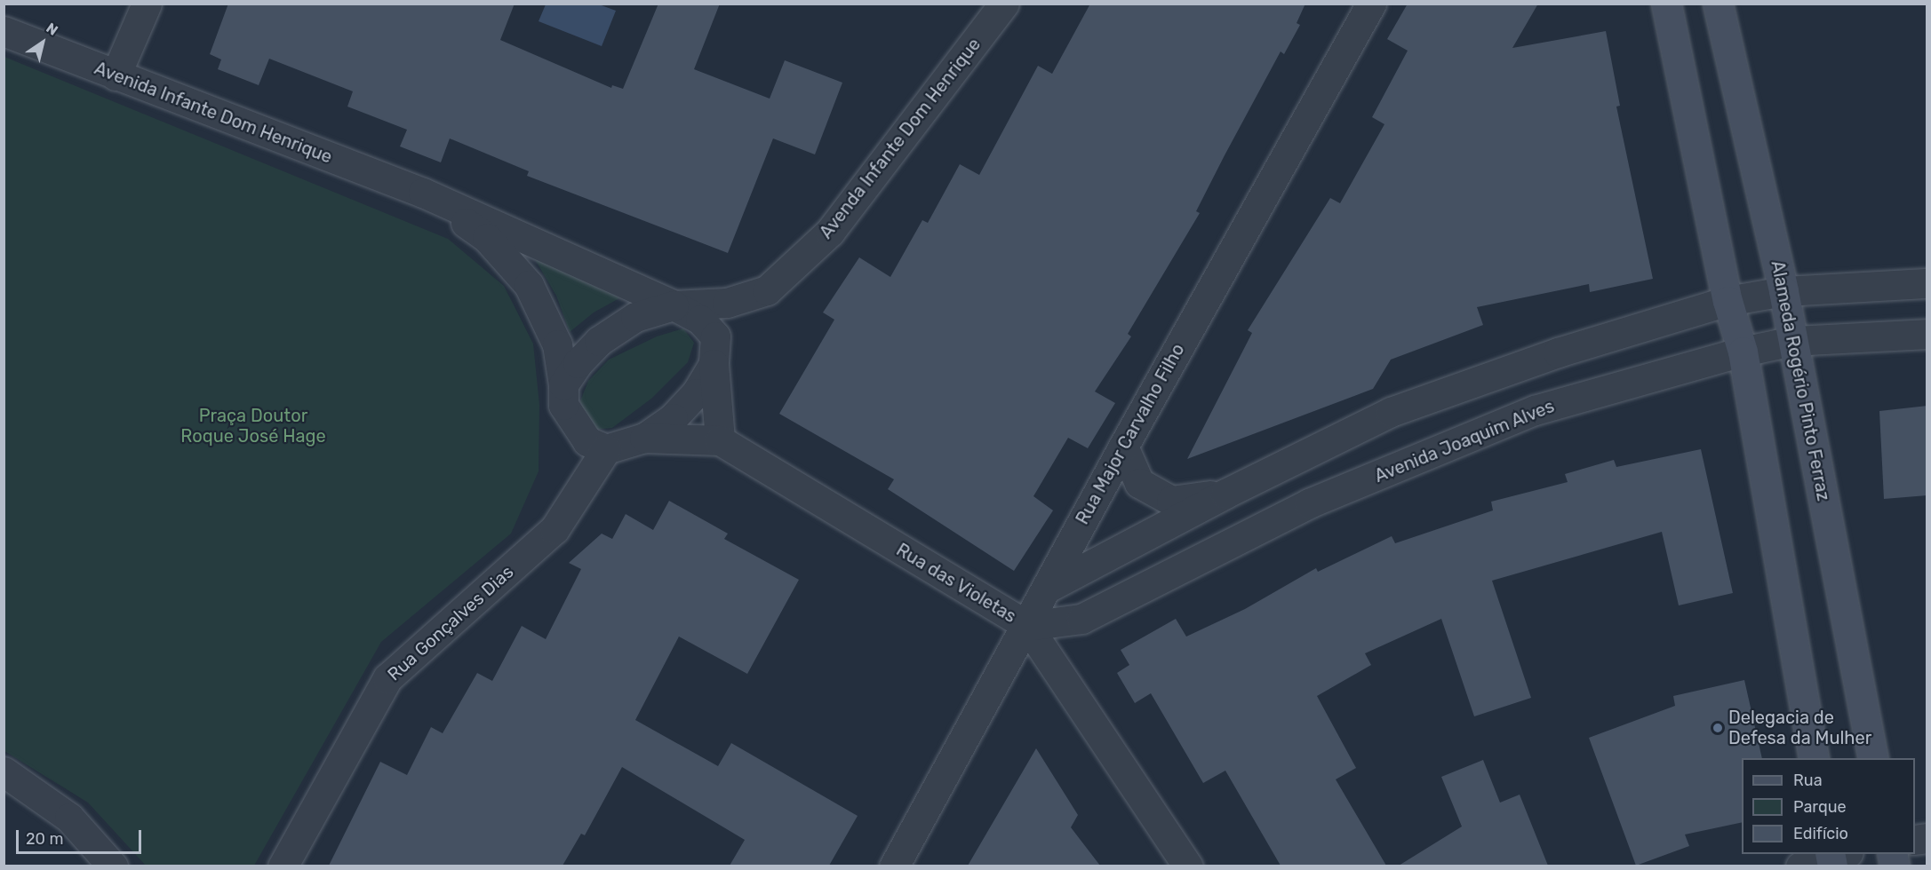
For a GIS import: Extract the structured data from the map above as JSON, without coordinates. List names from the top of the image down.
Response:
{
  "streets": {
    "street": [
      "Avenida Infante Dom Henrique",
      "Avenda Infante Dom Henrique",
      "Alameda Rogério Pinto Ferraz",
      "Rua Major Carvalho Filho",
      "Avenida Joaquim Alves",
      "Rua das Violetas",
      "Rua Gonçalves Dias"
    ]
  },
  "crossings": [
    ["Avenida Infante Dom Henrique", "Avenda Infante Dom Henrique"],
    ["Avenida Infante Dom Henrique", "Rua das Violetas"],
    ["Avenida Infante Dom Henrique", "Rua Gonçalves Dias"],
    ["Avenda Infante Dom Henrique", "Rua das Violetas"],
    ["Avenda Infante Dom Henrique", "Rua Gonçalves Dias"],
    ["Alameda Rogério Pinto Ferraz", "Avenida Joaquim Alves"],
    ["Rua Major Carvalho Filho", "Avenida Joaquim Alves"],
    ["Rua Major Carvalho Filho", "Rua das Violetas"],
    ["Avenida Joaquim Alves", "Rua das Violetas"],
    ["Rua das Violetas", "Rua Gonçalves Dias"]
  ],
  "parks": ["Praça Doutor Roque José Hage"],
  "places": ["Delegacia de Defesa da Mulher"],
  "legend": ["Rua", "Parque", "Edifício"],
  "scale_bar": "20 m",
  "north": "top right"
}
